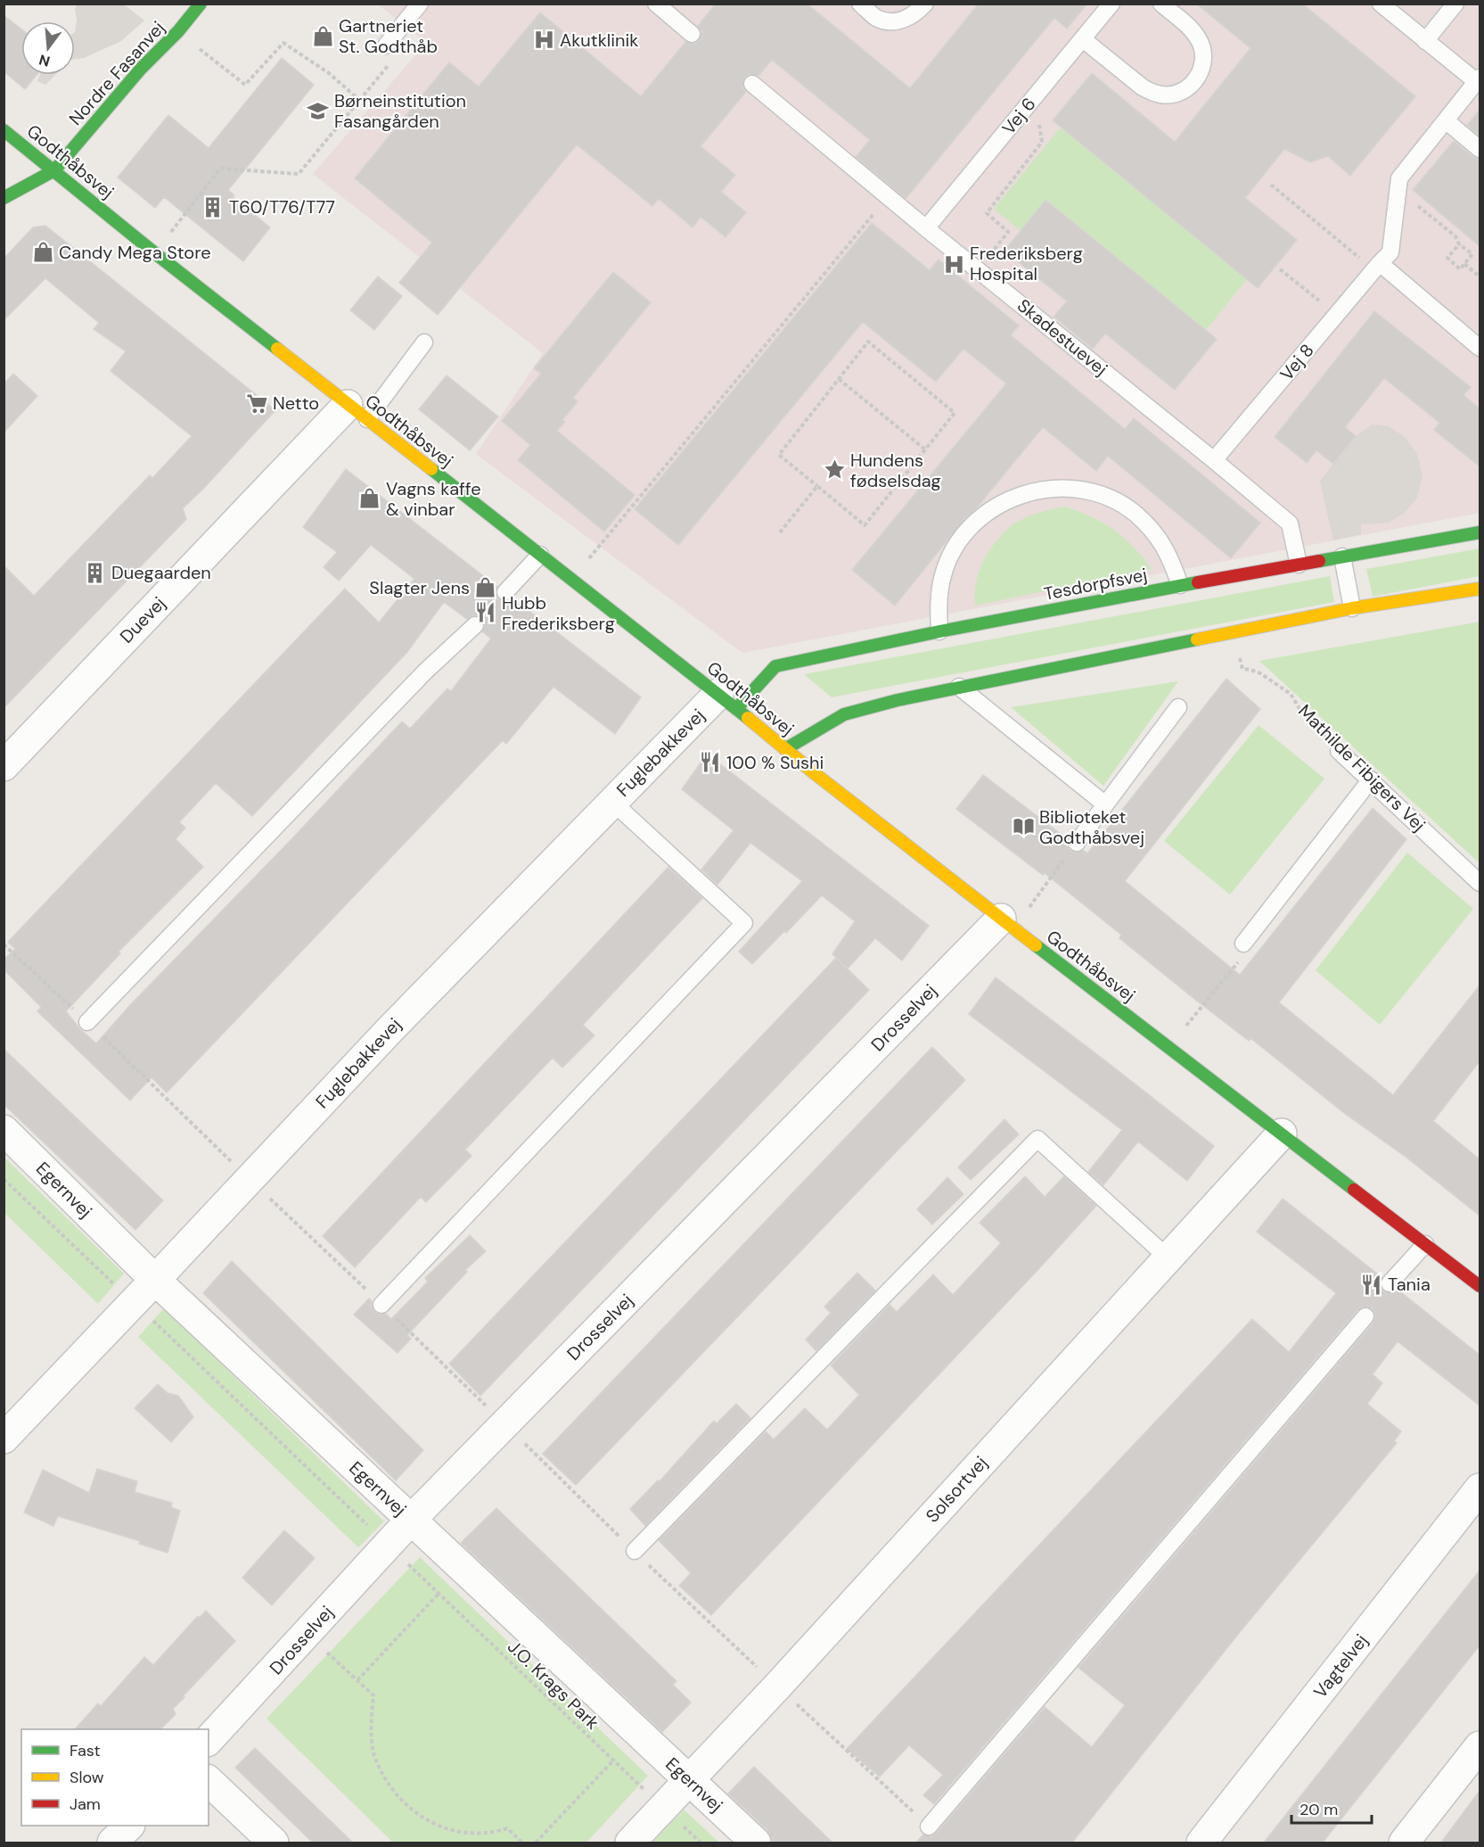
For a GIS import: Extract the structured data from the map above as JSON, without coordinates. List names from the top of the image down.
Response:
{
  "streets": {
    "street": [
      "Nordre Fasanvej",
      "Godthåbsvej",
      "Tesdorpfsvej",
      "Duevej",
      "Fuglebakkevej",
      "Drosselvej",
      "Egernvej",
      "Solsortvej",
      "Vagtelvej"
    ],
    "lane": [
      "Vej 6",
      "Skadestuevej",
      "Vej 8",
      "Mathilde Fibigers Vej"
    ],
    "path": ["J.O. Krags Park"]
  },
  "crossings": [
    ["Nordre Fasanvej", "Godthåbsvej"],
    ["Vej 6", "Skadestuevej"],
    ["Godthåbsvej", "Tesdorpfsvej"],
    ["Godthåbsvej", "Duevej"],
    ["Godthåbsvej", "Fuglebakkevej"],
    ["Godthåbsvej", "Drosselvej"],
    ["Godthåbsvej", "Solsortvej"],
    ["Skadestuevej", "Vej 8"],
    ["Skadestuevej", "Tesdorpfsvej"],
    ["Tesdorpfsvej", "Fuglebakkevej"],
    ["Fuglebakkevej", "Egernvej"],
    ["Fuglebakkevej", "J.O. Krags Park"],
    ["Drosselvej", "Egernvej"],
    ["Drosselvej", "J.O. Krags Park"],
    ["Egernvej", "Solsortvej"],
    ["Solsortvej", "J.O. Krags Park"]
  ],
  "places": {
    "shop": [
      "Gartneriet St. Godthåb",
      "Candy Mega Store",
      "Vagns kaffe & vinbar",
      "Slagter Jens"
    ],
    "hospital": ["Akutklinik", "Frederiksberg Hospital"],
    "school or university": ["Børneinstitution Fasangården"],
    "building": ["T60/T76/T77", "Duegaarden"],
    "supermarket": ["Netto"],
    "place": ["Hundens fødselsdag"],
    "restaurant": ["Hubb Frederiksberg", "100 % Sushi", "Tania"],
    "library": ["Biblioteket Godthåbsvej"]
  },
  "legend": ["Fast", "Slow", "Jam"],
  "scale_bar": "20 m",
  "north": "bottom"
}
